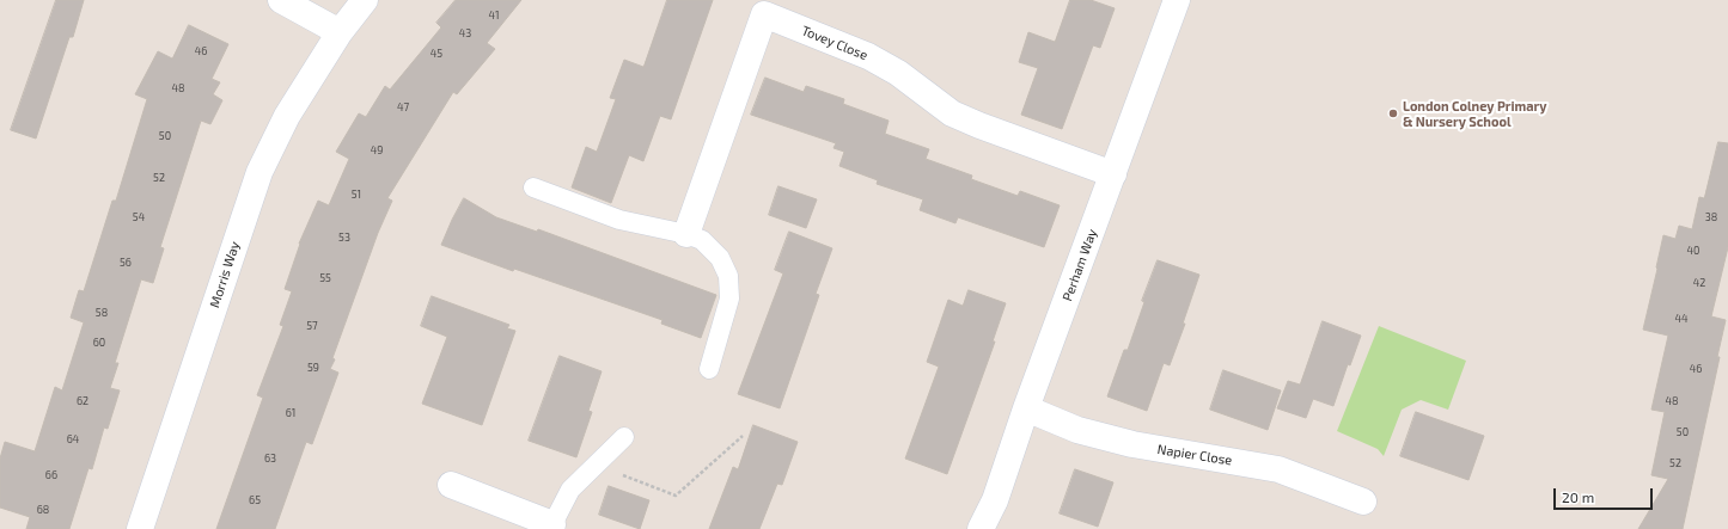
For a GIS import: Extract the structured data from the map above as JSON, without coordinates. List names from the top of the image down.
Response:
{
  "streets": {
    "street": [
      "Tovey Close",
      "Perham Way",
      "Morris Way",
      "Napier Close"
    ]
  },
  "crossings": [
    ["Tovey Close", "Perham Way"],
    ["Perham Way", "Napier Close"]
  ],
  "places": ["London Colney Primary & Nursery School"],
  "house_numbers": [
    "41",
    "43",
    "46",
    "45",
    "48",
    "47",
    "50",
    "49",
    "52",
    "51",
    "54",
    "38",
    "53",
    "40",
    "56",
    "55",
    "42",
    "58",
    "44",
    "57",
    "60",
    "59",
    "46",
    "62",
    "48",
    "61",
    "50",
    "64",
    "63",
    "52",
    "66",
    "65",
    "68"
  ],
  "scale_bar": "20 m"
}
